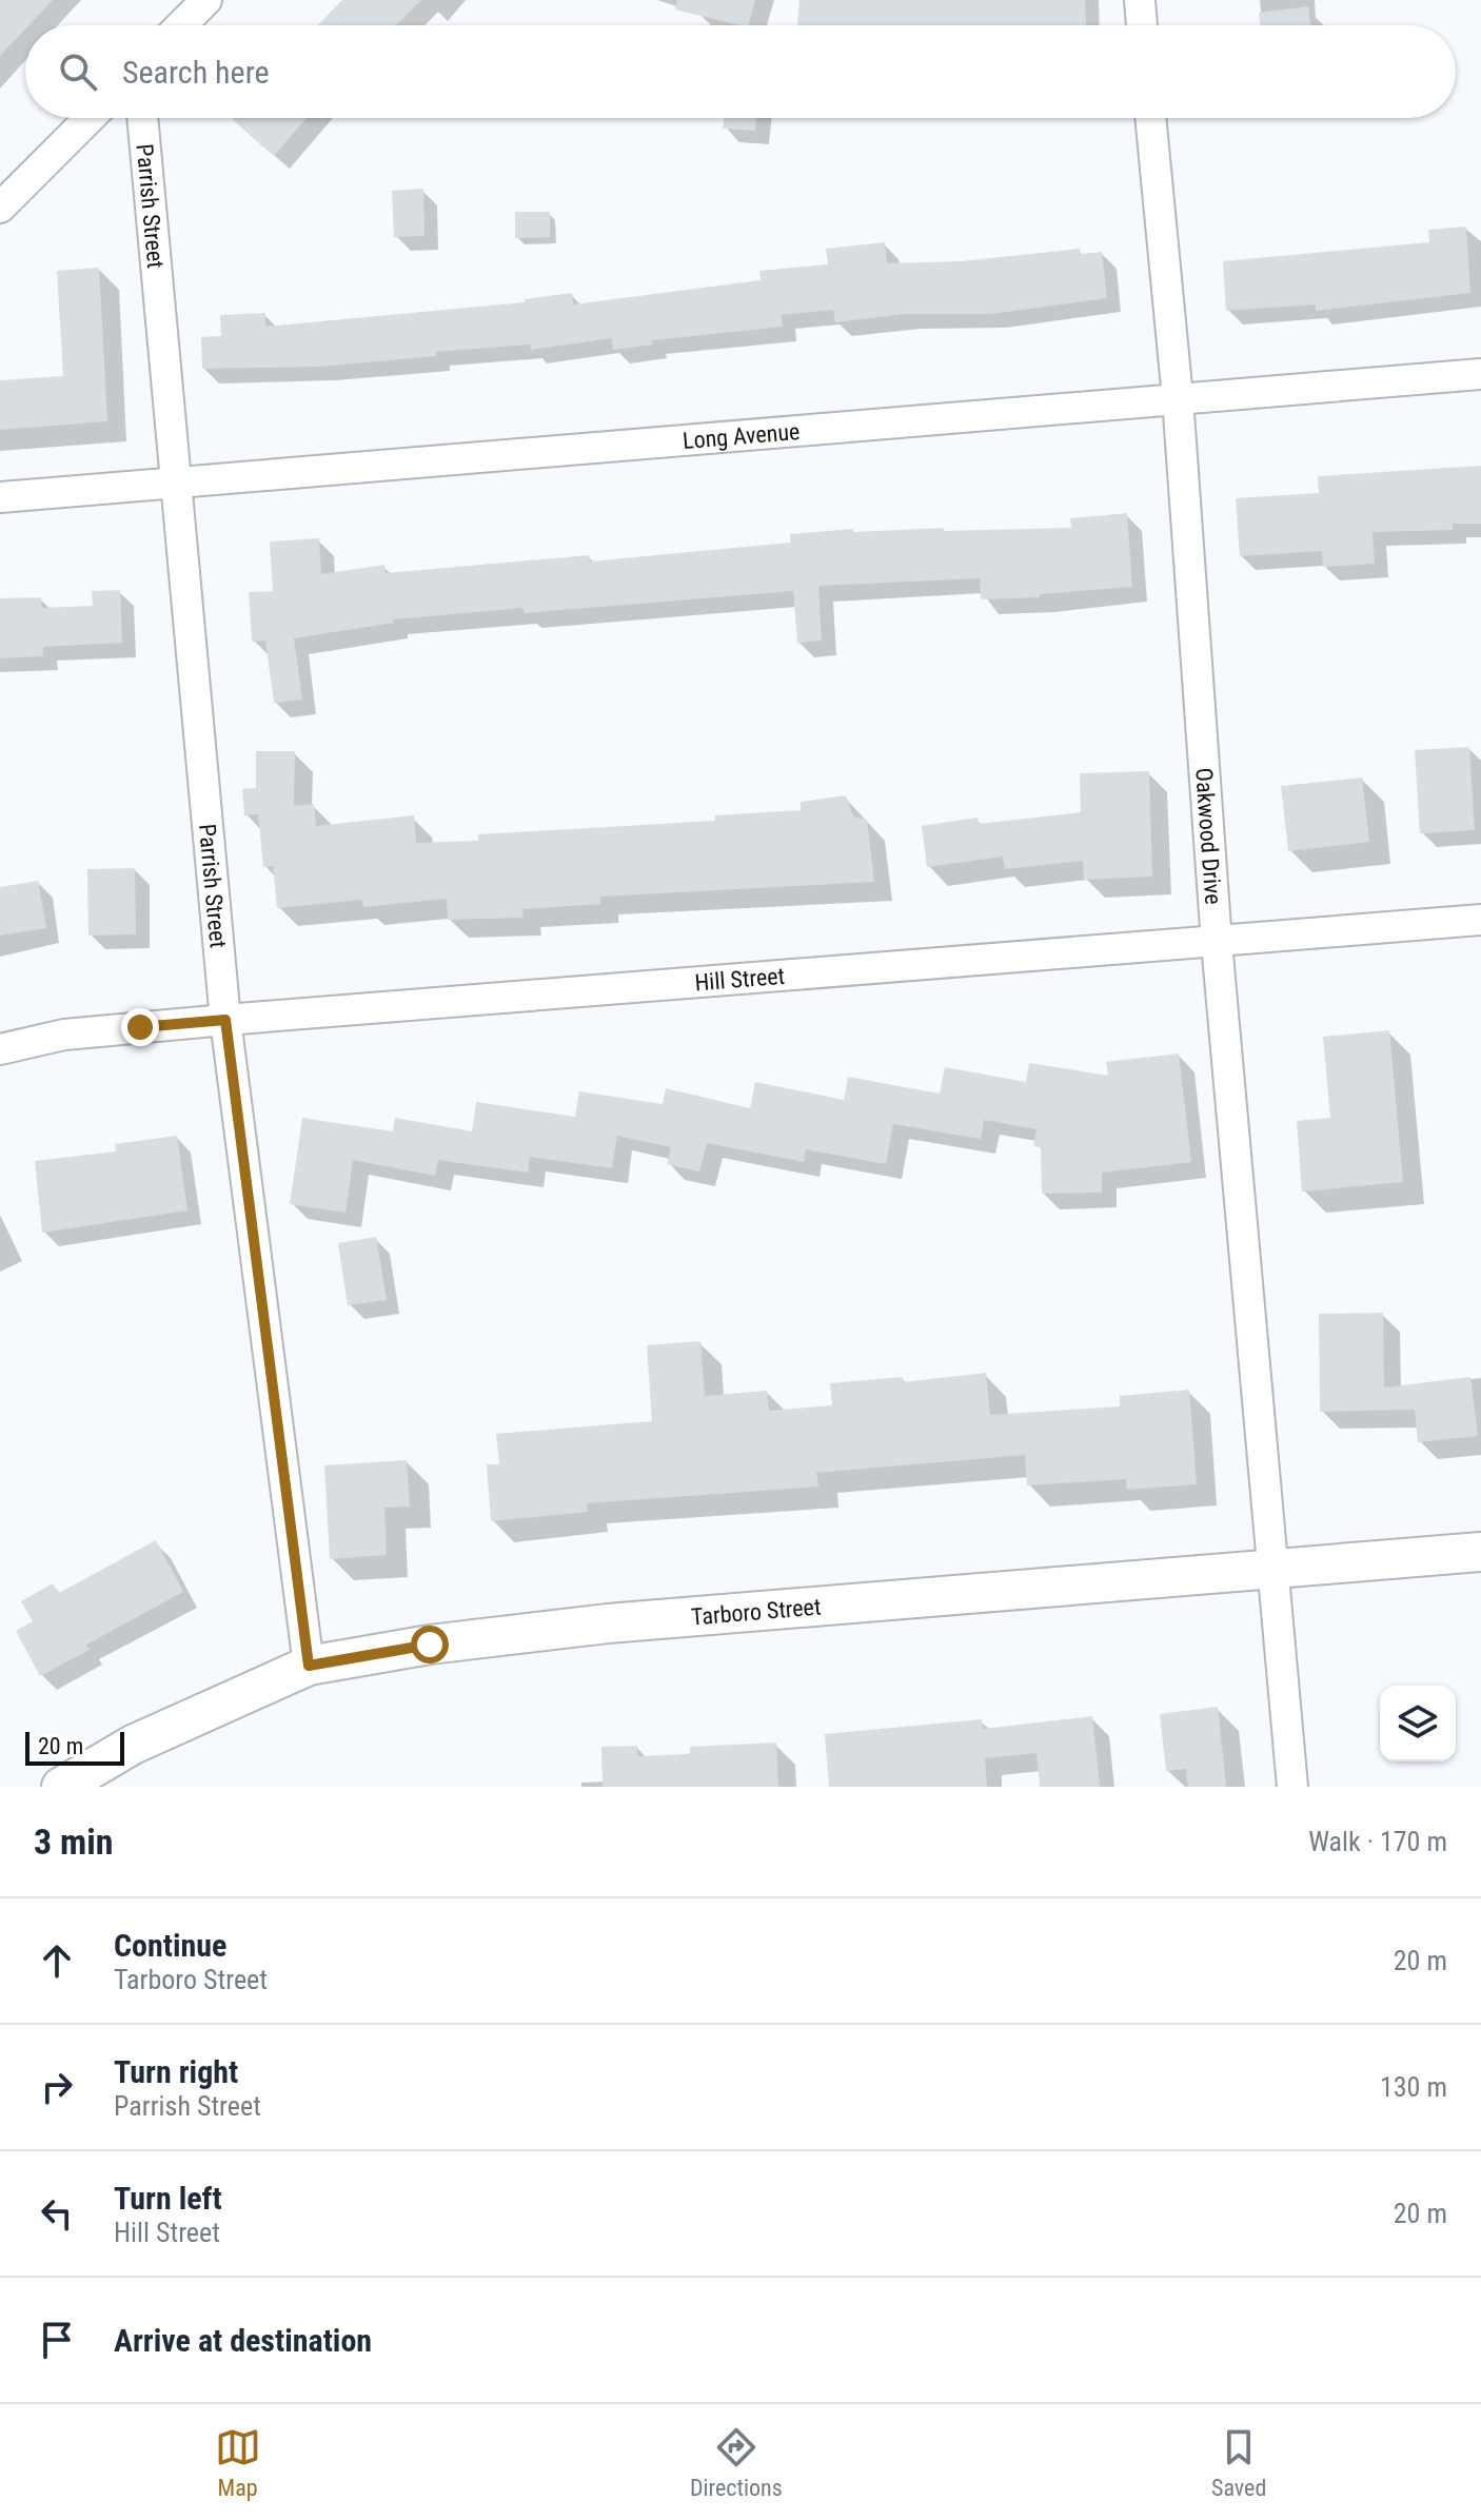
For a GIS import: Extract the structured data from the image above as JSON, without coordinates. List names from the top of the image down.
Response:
{
  "streets": {
    "street": [
      "Parrish Street",
      "Long Avenue",
      "Oakwood Drive",
      "Hill Street",
      "Tarboro Street"
    ]
  },
  "crossings": [
    ["Parrish Street", "Long Avenue"],
    ["Parrish Street", "Hill Street"],
    ["Parrish Street", "Tarboro Street"],
    ["Long Avenue", "Oakwood Drive"],
    ["Oakwood Drive", "Hill Street"],
    ["Oakwood Drive", "Tarboro Street"]
  ],
  "scale_bar": "20 m",
  "page": {
    "search": "Search here",
    "scale": "20 m",
    "heading": ["3 min", "Walk · 170 m"],
    "list": [
      ["Continue", "Tarboro Street", "20 m"],
      ["Turn right", "Parrish Street", "130 m"],
      ["Turn left", "Hill Street", "20 m"],
      "Arrive at destination"
    ],
    "nav": ["Map", "Directions", "Saved"]
  }
}
